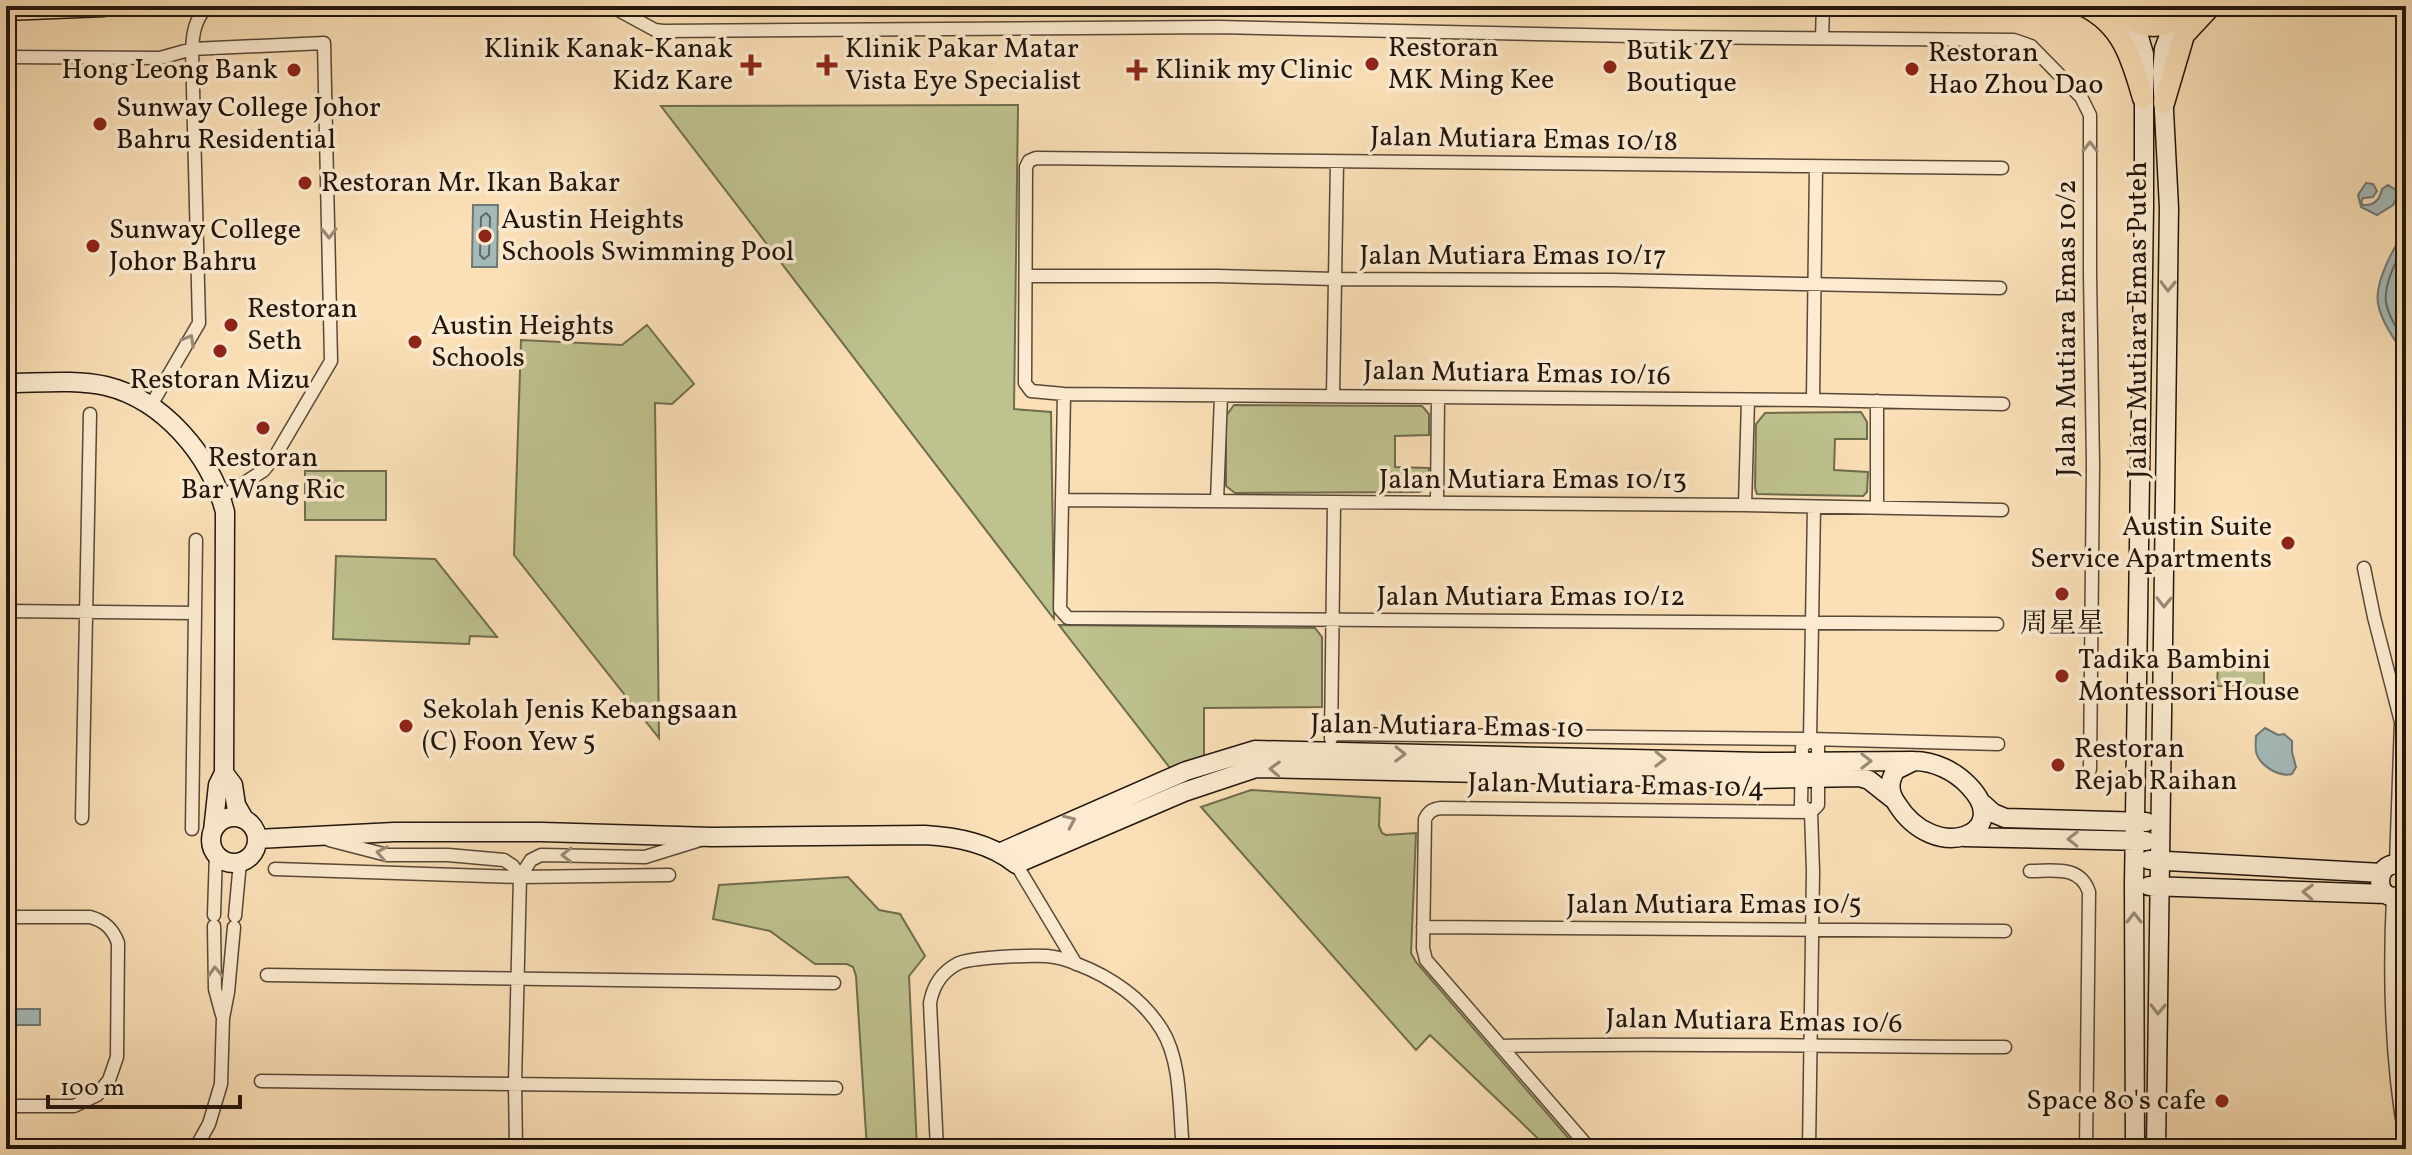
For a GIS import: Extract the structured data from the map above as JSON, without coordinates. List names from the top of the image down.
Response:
{
  "streets": {
    "street": [
      "Jalan Mutiara Emas 10/18",
      "Jalan Mutiara Emas 10/17",
      "Jalan Mutiara Emas Puteh",
      "Jalan Mutiara Emas 10/2",
      "Jalan Mutiara Emas 10/16",
      "Jalan Mutiara Emas 10/13",
      "Jalan Mutiara Emas 10/12",
      "Jalan Mutiara Emas 10",
      "Jalan Mutiara Emas 10/4",
      "Jalan Mutiara Emas 10/5",
      "Jalan Mutiara Emas 10/6"
    ]
  },
  "crossings": [
    ["Jalan Mutiara Emas 10/18", "Jalan Mutiara Emas 10/17"],
    ["Jalan Mutiara Emas 10/18", "Jalan Mutiara Emas 10/16"],
    ["Jalan Mutiara Emas 10/17", "Jalan Mutiara Emas 10/16"],
    ["Jalan Mutiara Emas 10/13", "Jalan Mutiara Emas 10/12"],
    ["Jalan Mutiara Emas 10/4", "Jalan Mutiara Emas 10/5"]
  ],
  "one_way": ["Jalan Mutiara Emas 10/2"],
  "places": {
    "other": [
      "Restoran MK Ming Kee",
      "Butik ZY Boutique",
      "Restoran Hao Zhou Dao",
      "Hong Leong Bank",
      "Sunway College Johor Bahru Residential",
      "Restoran Mr. Ikan Bakar",
      "Austin Heights Schools Swimming Pool",
      "Sunway College Johor Bahru",
      "Restoran Seth",
      "Austin Heights Schools",
      "Restoran Mizu",
      "Restoran Bar Wang Ric",
      "Austin Suite Service Apartments",
      "周星星",
      "Tadika Bambini Montessori House",
      "Sekolah Jenis Kebangsaan (C) Foon Yew 5",
      "Restoran Rejab Raihan",
      "Space 80's cafe"
    ],
    "health": ["Klinik Kanak-Kanak Kidz Kare", "Klinik Pakar Matar Vista Eye Specialist", "Klinik my Clinic"]
  },
  "scale_bar": "100 m"
}
